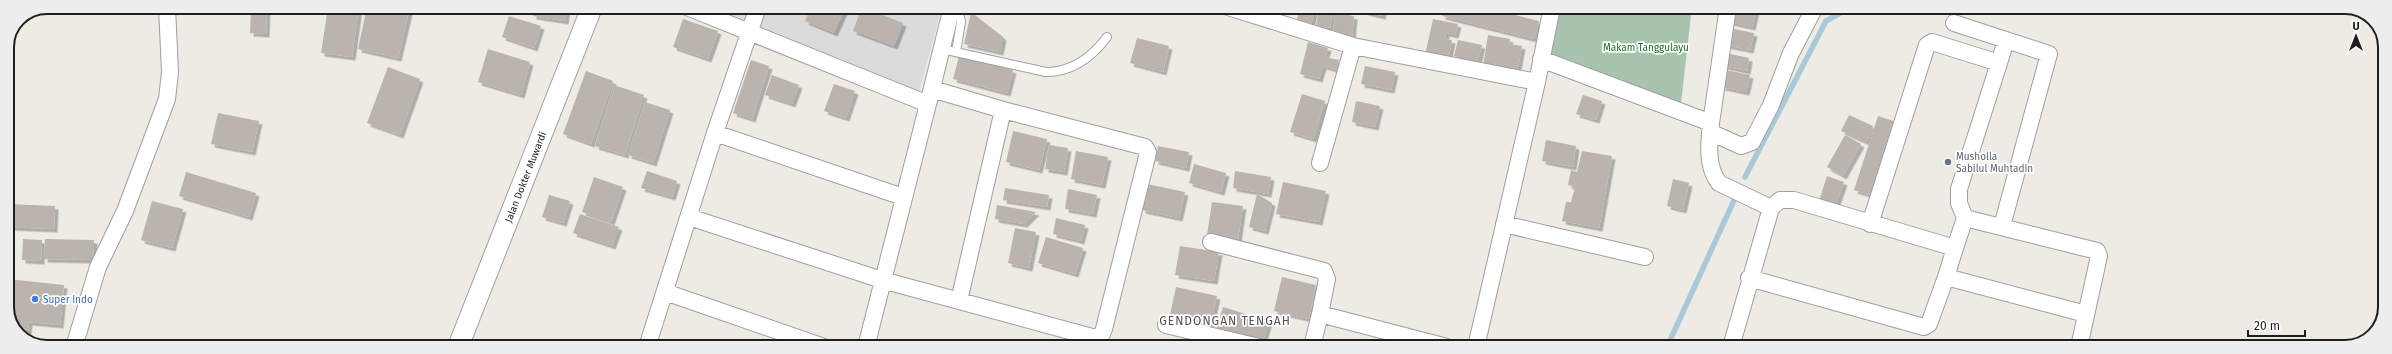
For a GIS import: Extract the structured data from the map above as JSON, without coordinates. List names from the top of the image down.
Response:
{
  "streets": {
    "street": ["Jalan Dokter Muwardi"]
  },
  "districts": ["GENDONGAN TENGAH"],
  "parks": ["Makam Tanggulayu"],
  "places": ["Musholla Sabilul Muhtadin", "Super Indo"],
  "scale_bar": "20 m",
  "north": "top"
}
